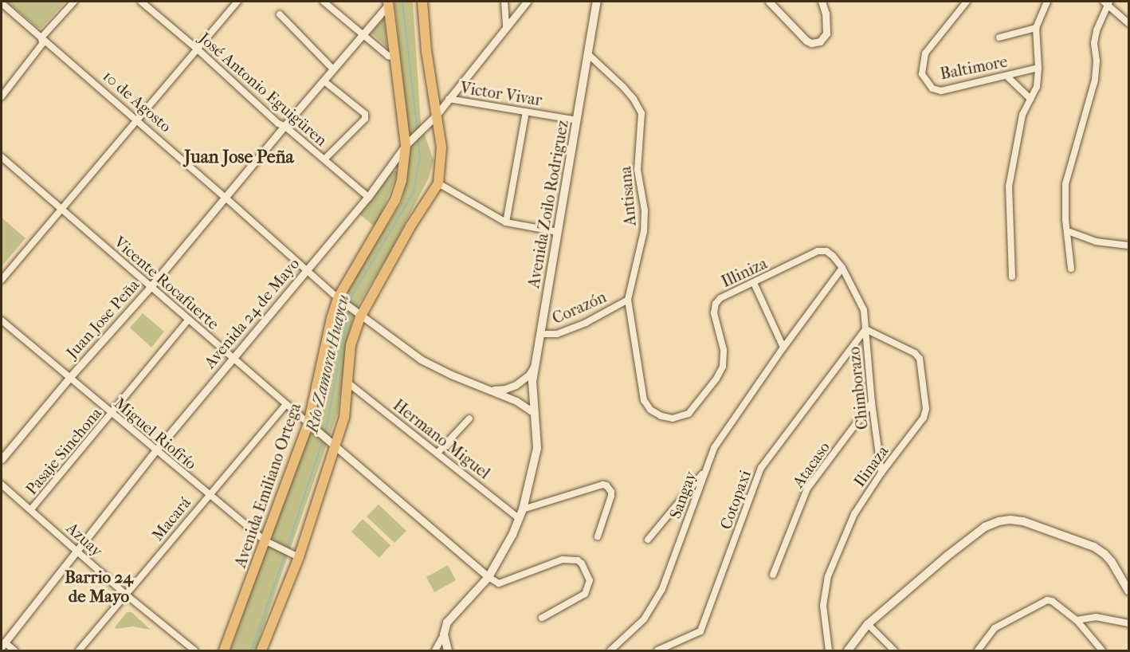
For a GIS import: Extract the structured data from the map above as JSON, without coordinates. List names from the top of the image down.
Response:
{
  "streets": {
    "main road": ["Avenida Zoilo Rodriguez", "Avenida Emiliano Ortega"],
    "street": [
      "Baltimore",
      "José Antonio Eguigüren",
      "Victor Vivar",
      "10 de Agosto",
      "Antisana",
      "Illiniza",
      "Vicente Rocafuerte",
      "Corazón",
      "Avenida 24 de Mayo",
      "Juan Jose Peña",
      "Chimborazo",
      "Miguel Riofrío",
      "Hermano Miguel",
      "Pasaje Sinchona",
      "Atacaso",
      "Ilinaza",
      "Sangay",
      "Cotopaxi",
      "Macará",
      "Azuay"
    ]
  },
  "crossings": [
    ["José Antonio Eguigüren", "Avenida 24 de Mayo"],
    ["José Antonio Eguigüren", "Juan Jose Peña"],
    ["Victor Vivar", "Avenida Zoilo Rodriguez"],
    ["Victor Vivar", "Avenida 24 de Mayo"],
    ["10 de Agosto", "Avenida 24 de Mayo"],
    ["10 de Agosto", "Juan Jose Peña"],
    ["10 de Agosto", "Avenida Emiliano Ortega"],
    ["Antisana", "Avenida Zoilo Rodriguez"],
    ["Antisana", "Illiniza"],
    ["Antisana", "Corazón"],
    ["Avenida Zoilo Rodriguez", "Vicente Rocafuerte"],
    ["Avenida Zoilo Rodriguez", "Corazón"],
    ["Avenida Zoilo Rodriguez", "Hermano Miguel"],
    ["Illiniza", "Chimborazo"],
    ["Illiniza", "Ilinaza"],
    ["Illiniza", "Sangay"],
    ["Illiniza", "Cotopaxi"],
    ["Vicente Rocafuerte", "Avenida 24 de Mayo"],
    ["Vicente Rocafuerte", "Juan Jose Peña"],
    ["Vicente Rocafuerte", "Pasaje Sinchona"],
    ["Vicente Rocafuerte", "Avenida Emiliano Ortega"],
    ["Vicente Rocafuerte", "Macará"],
    ["Avenida 24 de Mayo", "Miguel Riofrío"],
    ["Avenida 24 de Mayo", "Avenida Emiliano Ortega"],
    ["Avenida 24 de Mayo", "Azuay"],
    ["Juan Jose Peña", "Miguel Riofrío"],
    ["Juan Jose Peña", "Avenida Emiliano Ortega"],
    ["Chimborazo", "Atacaso"],
    ["Chimborazo", "Ilinaza"],
    ["Chimborazo", "Cotopaxi"],
    ["Miguel Riofrío", "Pasaje Sinchona"],
    ["Miguel Riofrío", "Avenida Emiliano Ortega"],
    ["Miguel Riofrío", "Macará"],
    ["Pasaje Sinchona", "Azuay"],
    ["Ilinaza", "Cotopaxi"],
    ["Macará", "Azuay"]
  ],
  "districts": ["Juan Jose Peña", "Barrio 24 de Mayo"],
  "water": ["Río Zamora Huaycu"]
}
